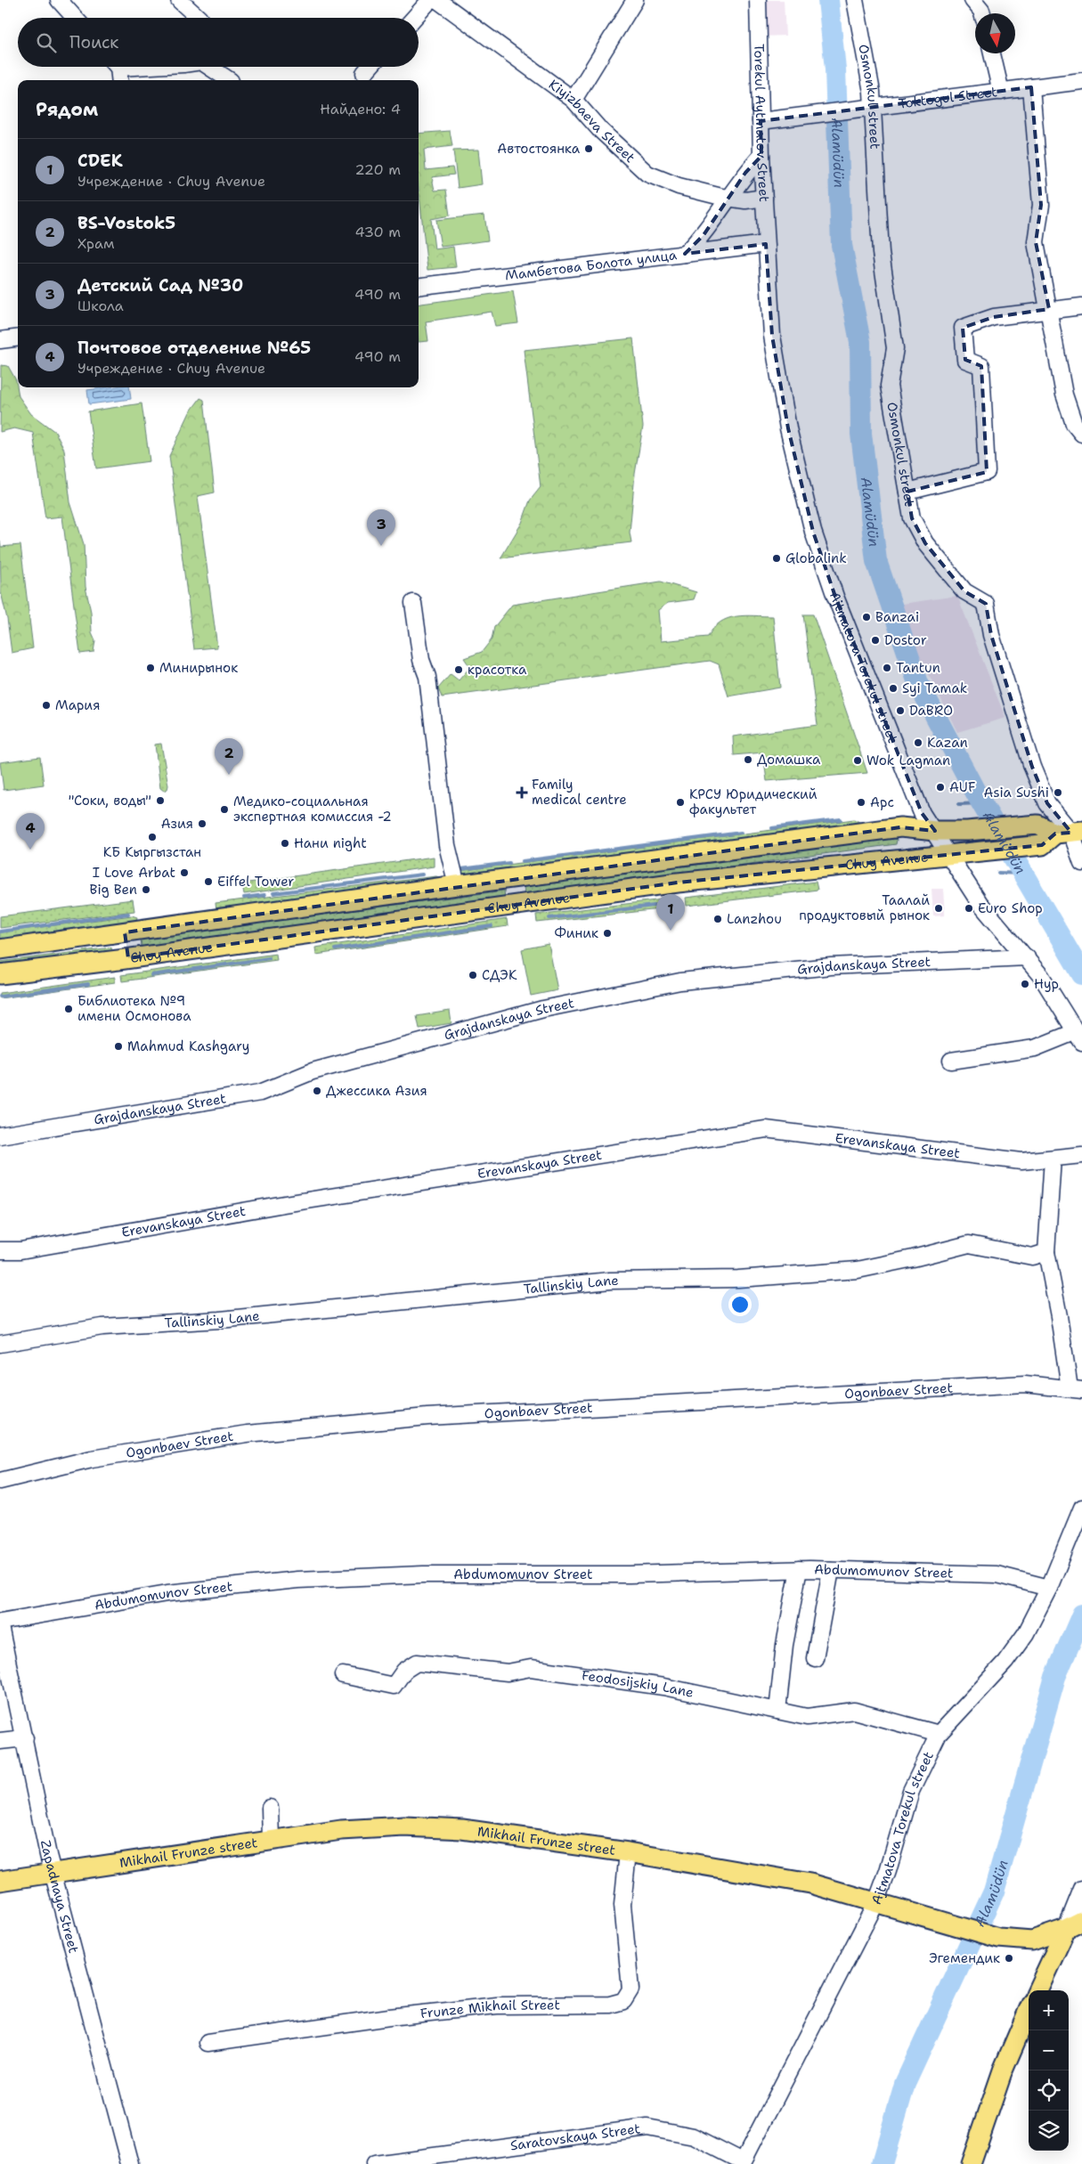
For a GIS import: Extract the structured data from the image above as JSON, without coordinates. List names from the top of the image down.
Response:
{
  "streets": {
    "main road": ["Chuy Avenue", "Mikhail Frunze street"],
    "street": [
      "Osmonkul street",
      "Toktogul Street",
      "Kiyizbaeva Street",
      "Torekul Aytmatov Street",
      "Мамбетова Болота улица",
      "Ajtmatova Torekul street",
      "Grajdanskaya Street",
      "Erevanskaya Street",
      "Tallinskiy Lane",
      "Ogonbaev Street",
      "Abdumomunov Street",
      "Feodosijskiy Lane",
      "Zapadnaya Street",
      "Frunze Mikhail Street",
      "Saratovskaya Street"
    ]
  },
  "crossings": [
    ["Osmonkul street", "Toktogul Street"],
    ["Osmonkul street", "Chuy Avenue"],
    ["Toktogul Street", "Torekul Aytmatov Street"],
    ["Kiyizbaeva Street", "Torekul Aytmatov Street"],
    ["Torekul Aytmatov Street", "Мамбетова Болота улица"],
    ["Torekul Aytmatov Street", "Ajtmatova Torekul street"],
    ["Мамбетова Болота улица", "Ajtmatova Torekul street"],
    ["Ajtmatova Torekul street", "Chuy Avenue"],
    ["Ajtmatova Torekul street", "Grajdanskaya Street"],
    ["Ajtmatova Torekul street", "Abdumomunov Street"],
    ["Ajtmatova Torekul street", "Feodosijskiy Lane"],
    ["Ajtmatova Torekul street", "Mikhail Frunze street"],
    ["Ajtmatova Torekul street", "Saratovskaya Street"],
    ["Mikhail Frunze street", "Zapadnaya Street"],
    ["Mikhail Frunze street", "Frunze Mikhail Street"]
  ],
  "water": ["Alamüdün"],
  "places": {
    "other": [
      "Автостоянка",
      "Globalink",
      "Banzai",
      "Dostor",
      "Минирынок",
      "Tantun",
      "красотка",
      "Syi Tamak",
      "Мария",
      "DaBRO",
      "Kazan",
      "Домашка",
      "Wok Lagman",
      "AUF",
      "Asia Sushi",
      "\"Соки, воды\"",
      "КРСУ Юридический факультет",
      "Арс",
      "Медико-социальная экспертная комиссия -2",
      "Азия",
      "КБ Кыргызстан",
      "Нани night",
      "I Love Arbat",
      "Eiffel Tower",
      "Big Ben",
      "Таалай продуктовый рынок",
      "Euro Shop",
      "Lanzhou",
      "Финик",
      "СДЭК",
      "Нур",
      "Библиотека №9 имени Осмонова",
      "Mahmud Kashgary",
      "Джессика Азия",
      "Эгемендик"
    ],
    "health": ["Family medical centre"]
  },
  "north": "bottom",
  "page": {
    "search": "Поиск",
    "heading": ["Рядом", "Найдено: 4"],
    "list": [
      {
        "mark": "1",
        "name": "CDEK",
        "note": "Учреждение · Chuy Avenue",
        "value": "220 m"
      },
      {
        "mark": "2",
        "name": "BS-Vostok5",
        "note": "Храм",
        "value": "430 m"
      },
      {
        "mark": "3",
        "name": "Детский Сад №30",
        "note": "Школа",
        "value": "490 m"
      },
      {
        "mark": "4",
        "name": "Почтовое отделение №65",
        "note": "Учреждение · Chuy Avenue",
        "value": "490 m"
      }
    ],
    "pins": [
      "3",
      "2",
      "4",
      "1"
    ],
    "map_buttons": ["+", "−"]
  }
}
